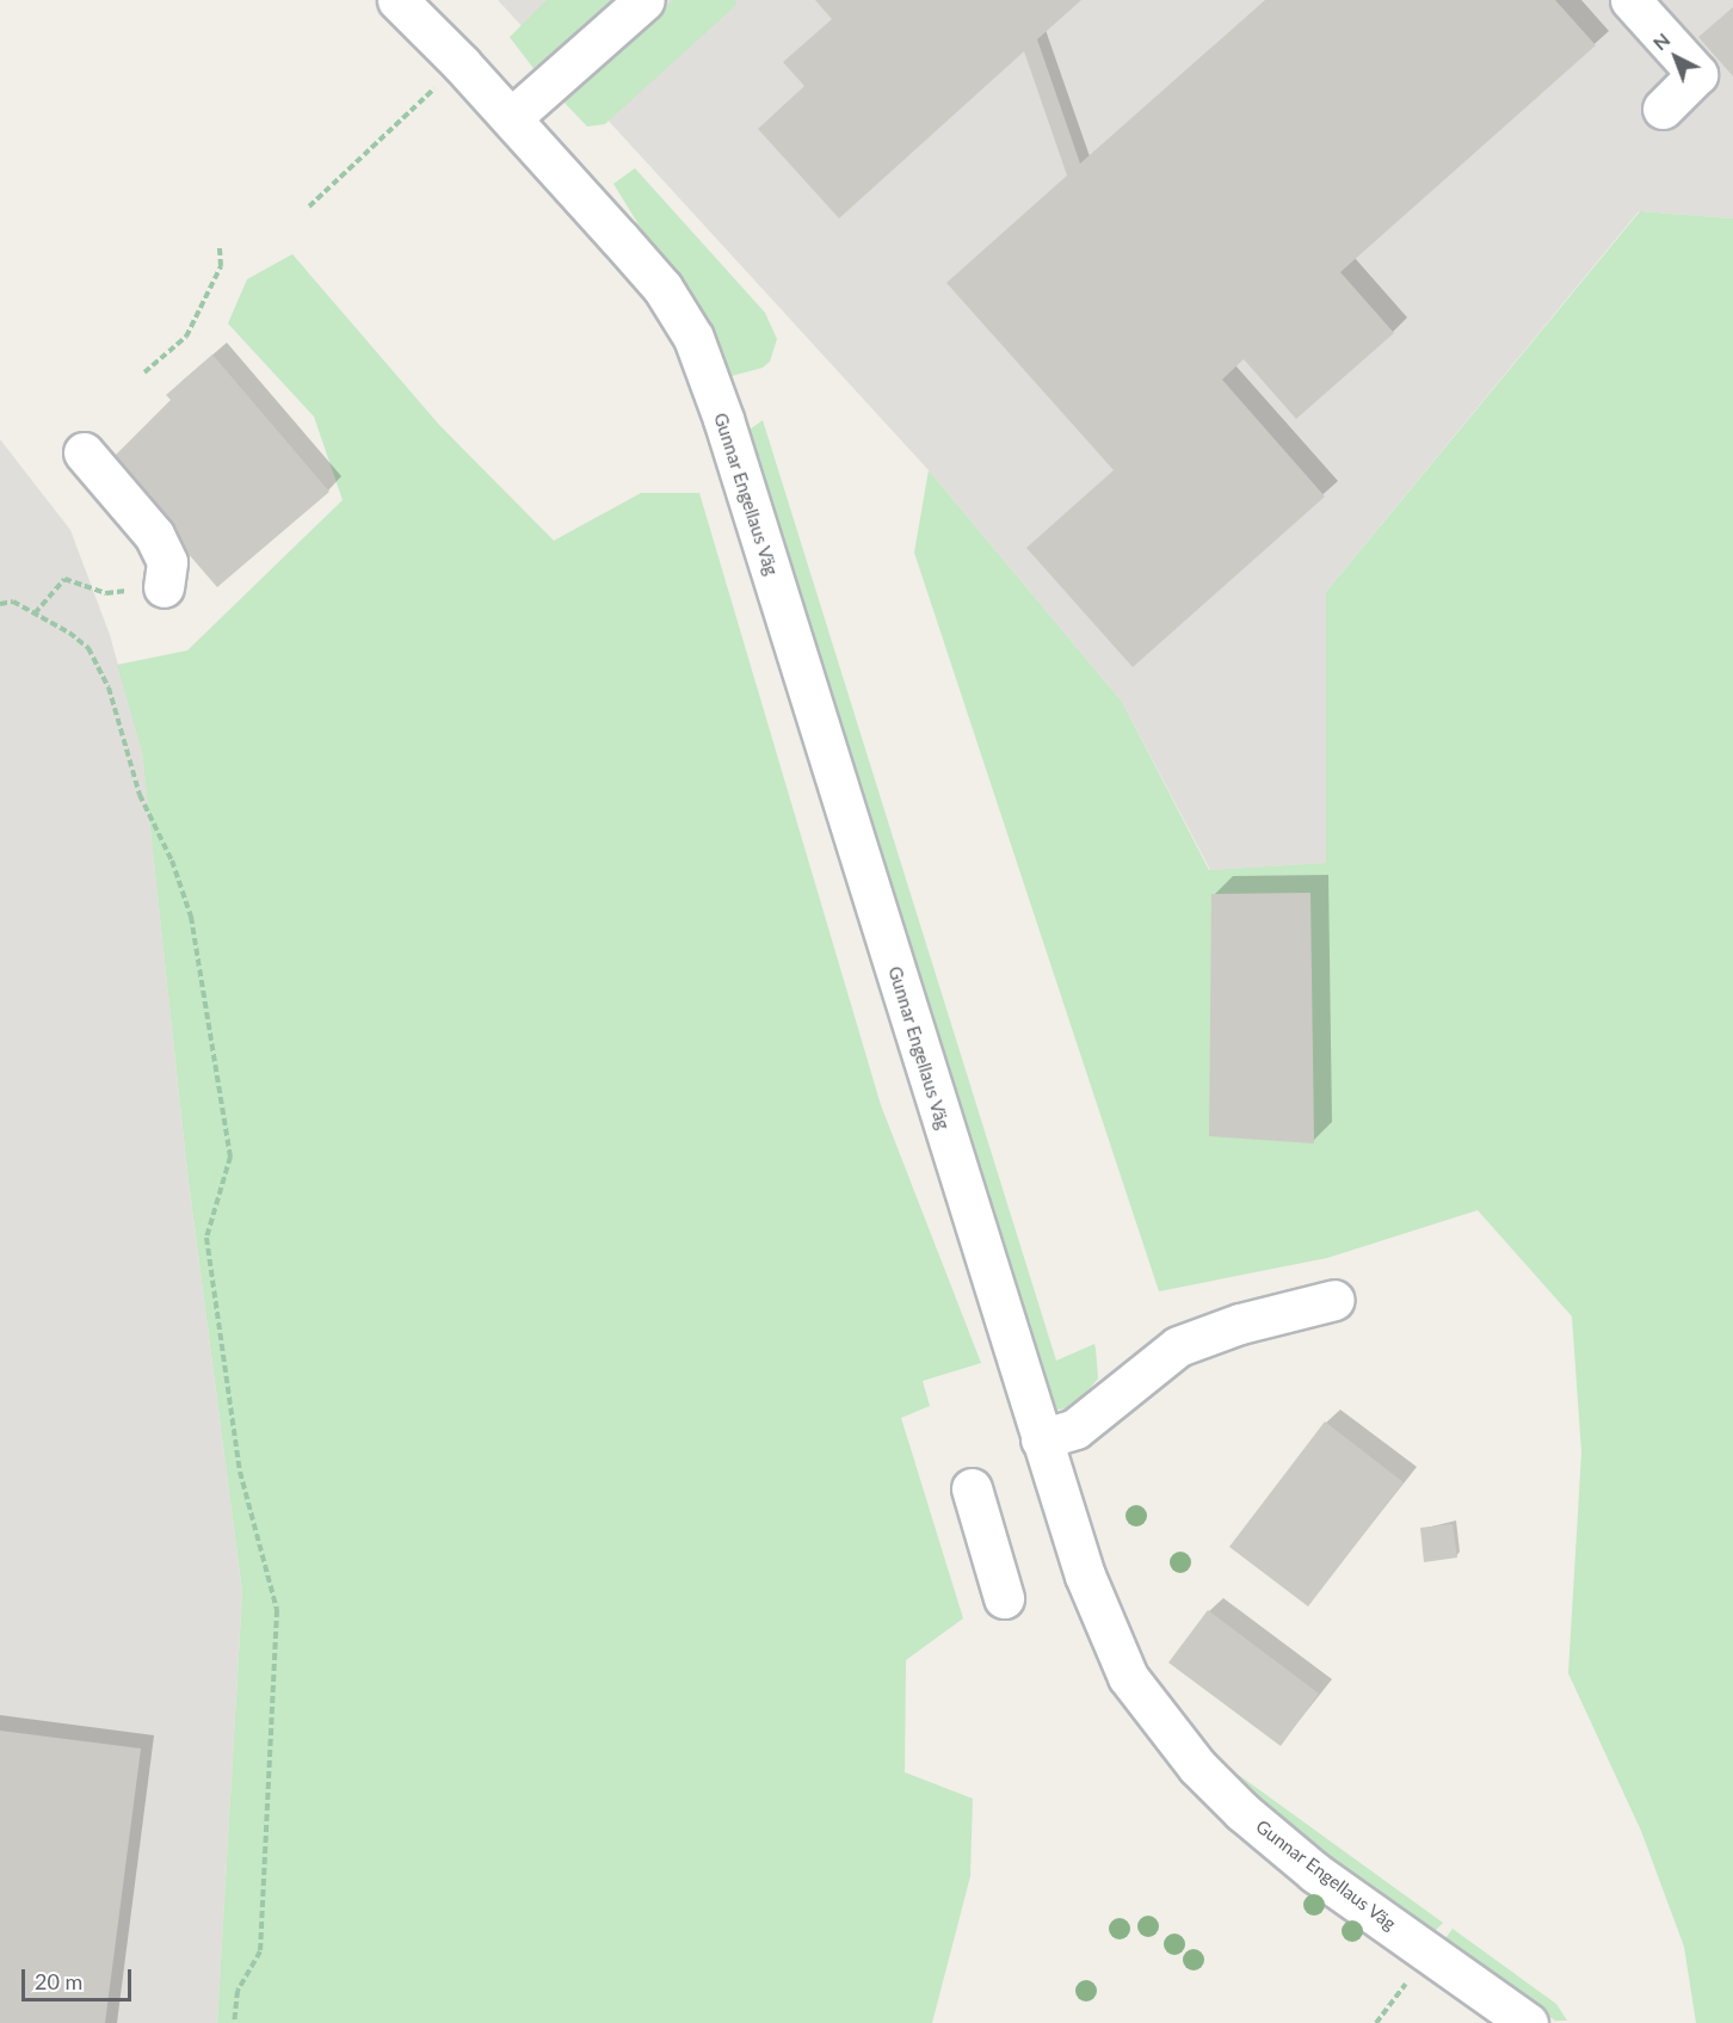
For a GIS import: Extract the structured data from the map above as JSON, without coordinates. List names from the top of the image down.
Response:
{
  "streets": {
    "street": ["Gunnar Engellaus Väg"]
  },
  "scale_bar": "20 m",
  "north": "top left"
}
